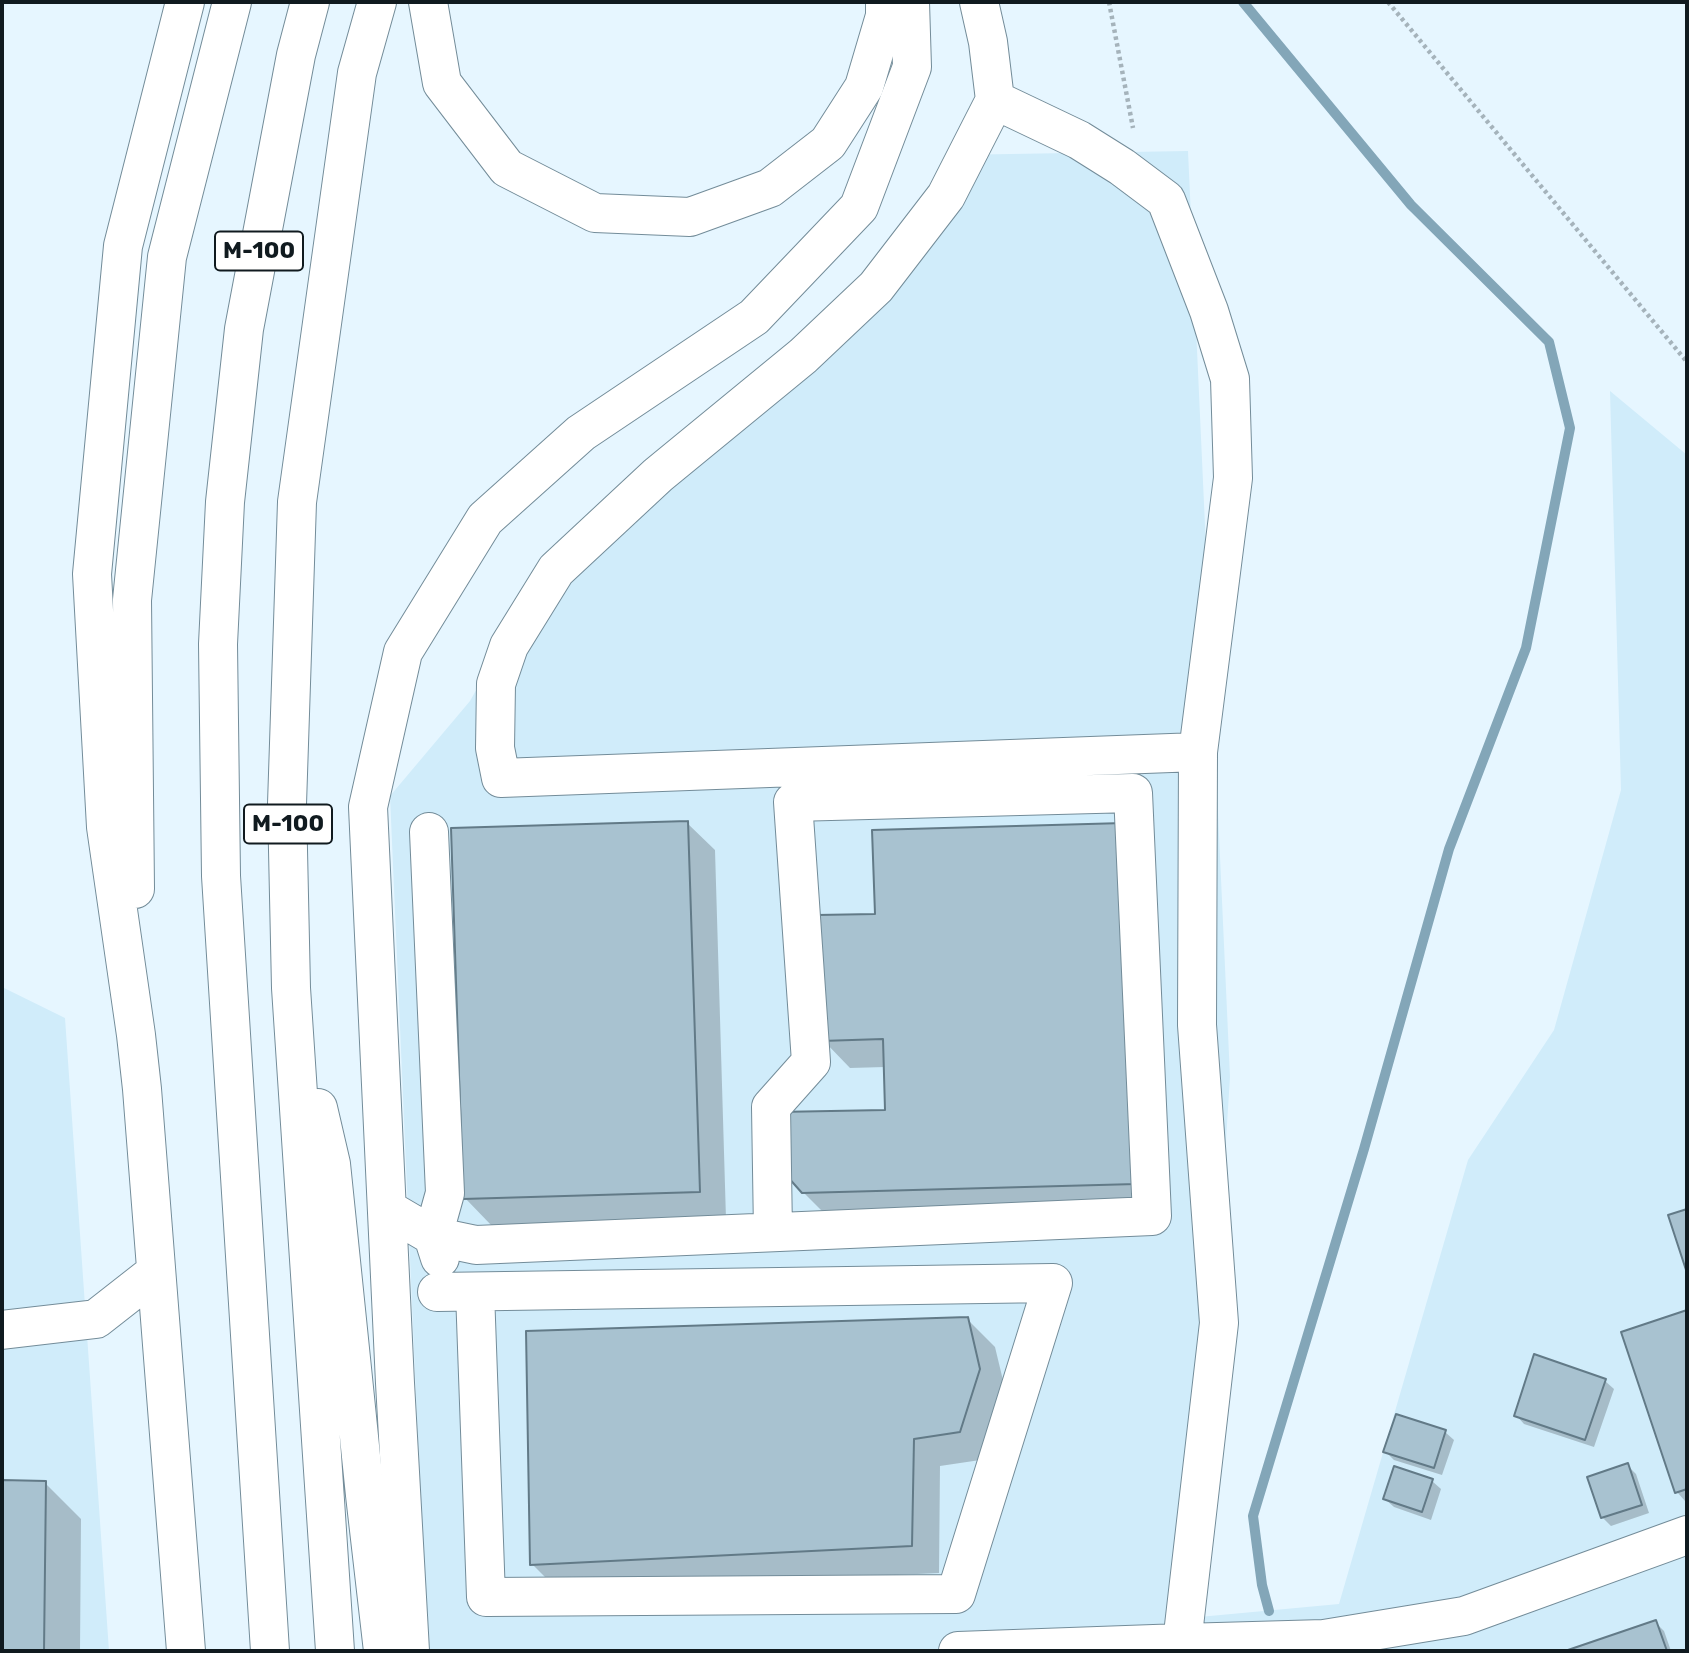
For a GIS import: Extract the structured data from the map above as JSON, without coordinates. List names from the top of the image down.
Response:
{
  "streets": {
    "main road": ["M-100"]
  }
}
